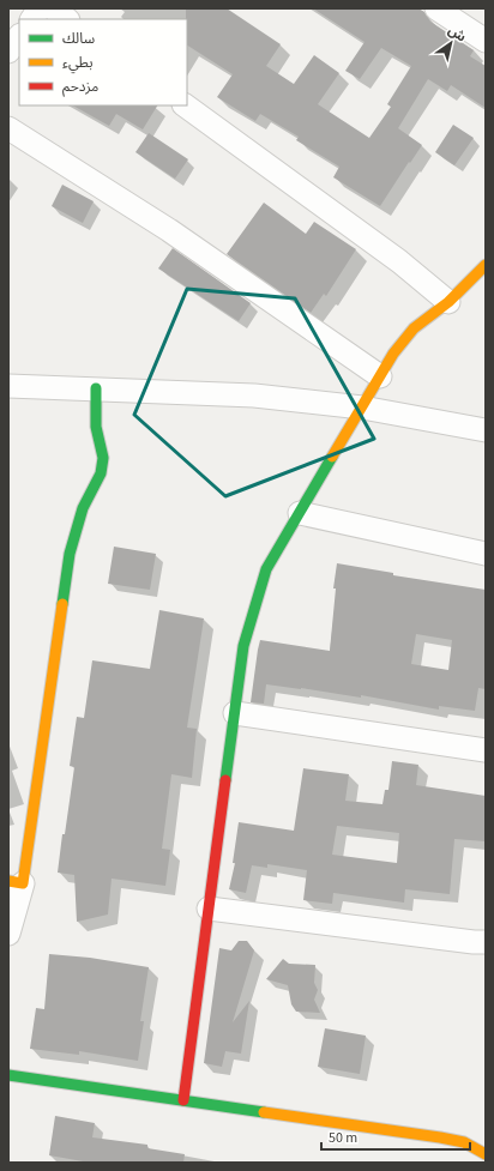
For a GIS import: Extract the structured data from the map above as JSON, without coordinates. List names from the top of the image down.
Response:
{
  "legend": ["سالك", "بطيء", "مزدحم"],
  "scale_bar": "50 m",
  "north": "top right"
}
